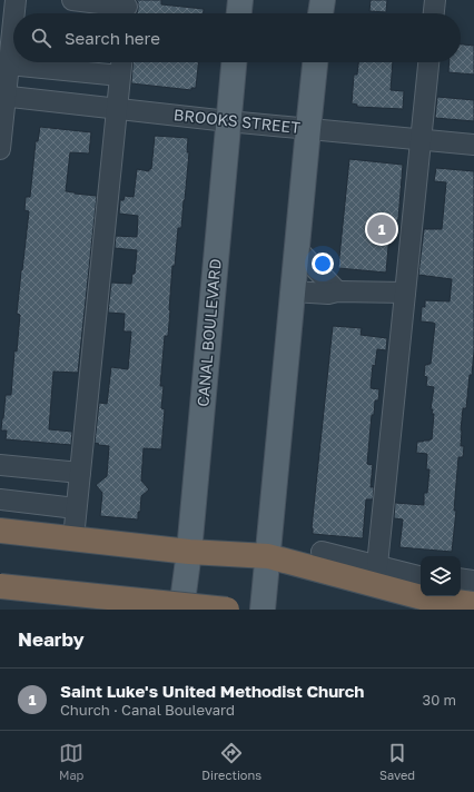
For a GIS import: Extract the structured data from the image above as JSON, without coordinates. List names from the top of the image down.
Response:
{
  "streets": {
    "main road": ["CANAL BOULEVARD"],
    "street": ["BROOKS STREET"]
  },
  "crossings": [
    ["BROOKS STREET", "CANAL BOULEVARD"]
  ],
  "page": {
    "search": "Search here",
    "pins": "1",
    "heading": "Nearby",
    "list": [
      {
        "mark": "1",
        "name": "Saint Luke's United Methodist Church",
        "note": "Church · Canal Boulevard",
        "value": "30 m"
      }
    ],
    "nav": ["Map", "Directions", "Saved"]
  }
}
